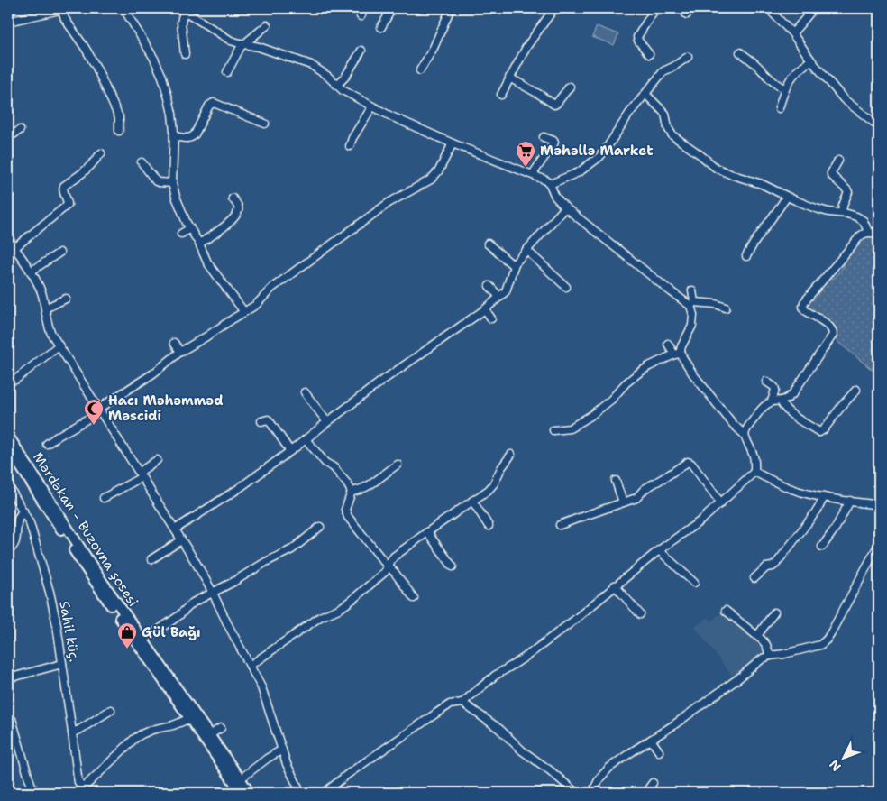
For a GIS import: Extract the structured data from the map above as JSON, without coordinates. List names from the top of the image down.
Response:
{
  "streets": {
    "main road": ["Mərdəkan - Buzovna şosesi"],
    "street": ["Sahil küç."]
  },
  "places": {
    "supermarket": ["Məhəllə Market"],
    "mosque": ["Hacı Məhəmməd Məscidi"],
    "shop": ["Gül Bağı"]
  },
  "north": "bottom left"
}
